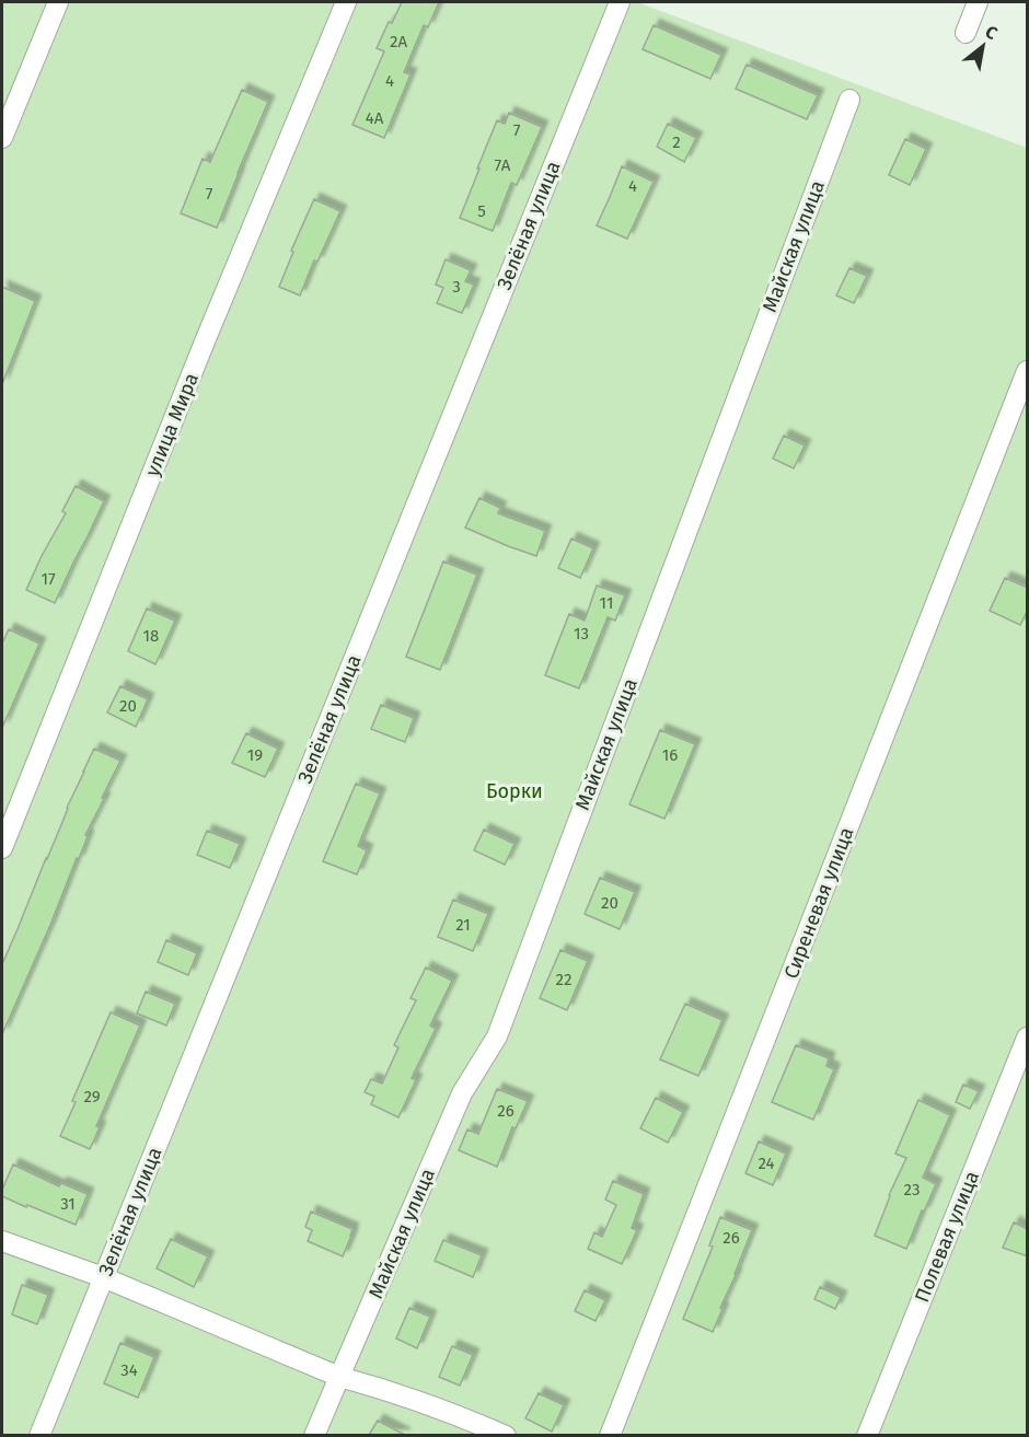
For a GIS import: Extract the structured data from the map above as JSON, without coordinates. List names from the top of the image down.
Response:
{
  "streets": {
    "street": [
      "Зелёная улица",
      "Майская улица",
      "улица Мира",
      "Сиреневая улица",
      "Полевая улица"
    ]
  },
  "parks": ["Борки"],
  "house_numbers": [
    "2А",
    "4",
    "4А",
    "7",
    "2",
    "7А",
    "4",
    "7",
    "5",
    "3",
    "17",
    "11",
    "13",
    "18",
    "20",
    "19",
    "16",
    "20",
    "21",
    "22",
    "29",
    "26",
    "24",
    "23",
    "31",
    "26",
    "34"
  ],
  "north": "top right"
}
